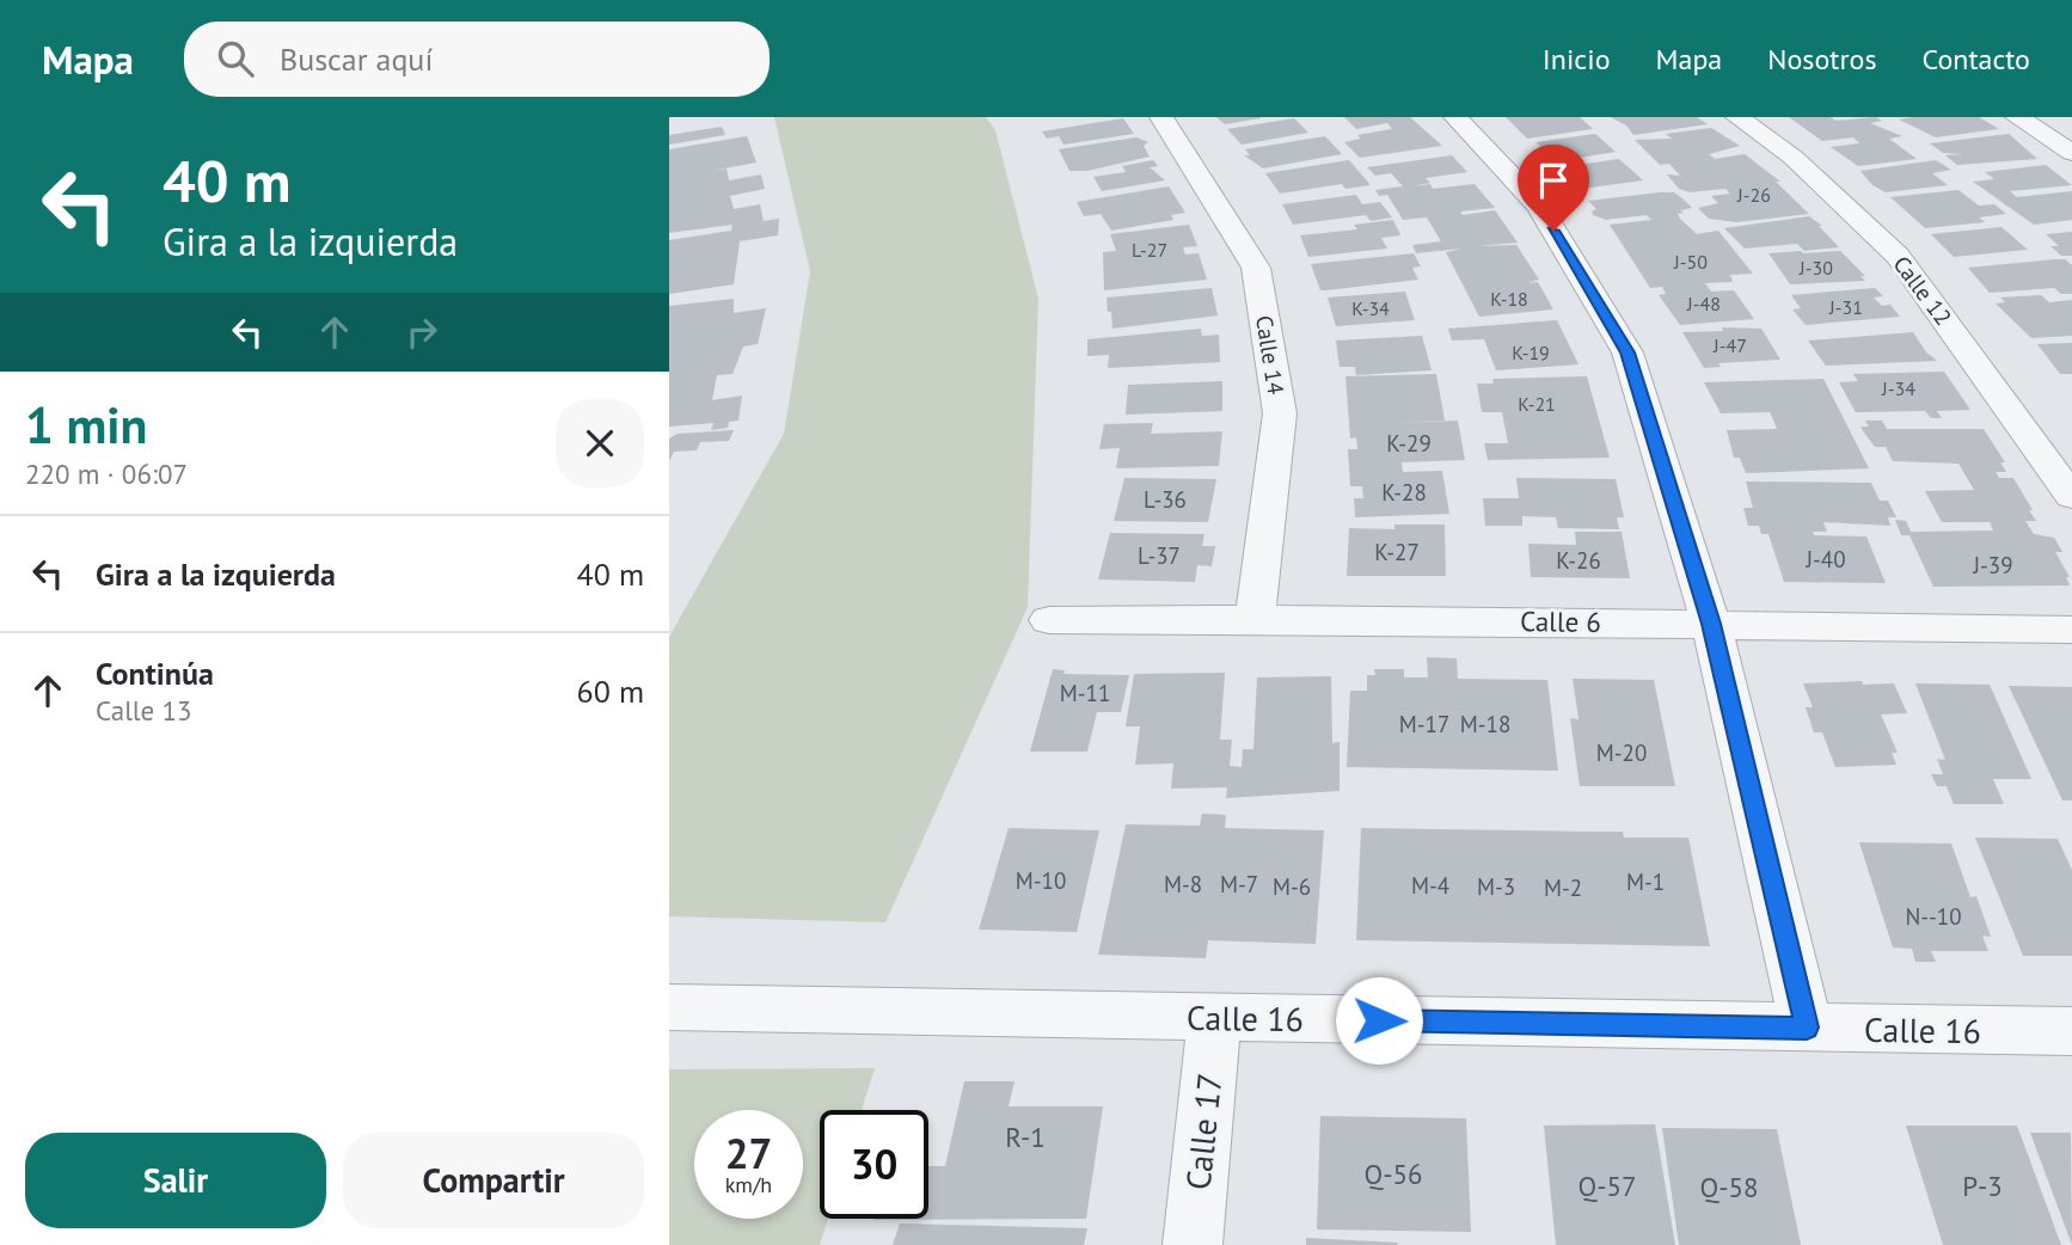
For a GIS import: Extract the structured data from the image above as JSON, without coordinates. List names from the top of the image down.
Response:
{
  "streets": {
    "street": [
      "Calle 12",
      "Calle 14",
      "Calle 6",
      "Calle 16",
      "Calle 17"
    ]
  },
  "crossings": [
    ["Calle 14", "Calle 6"],
    ["Calle 16", "Calle 17"]
  ],
  "house_numbers": [
    "J-26",
    "L-27",
    "J-50",
    "J-30",
    "K-18",
    "J-48",
    "J-31",
    "K-34",
    "J-47",
    "K-19",
    "J-34",
    "K-21",
    "K-29",
    "K-28",
    "L-36",
    "K-27",
    "L-37",
    "J-40",
    "K-26",
    "J-39",
    "M-11",
    "M-17",
    "M-18",
    "M-20",
    "M-10",
    "M-1",
    "M-8",
    "M-7",
    "M-4",
    "M-6",
    "M-3",
    "M-2",
    "N--10",
    "R-1",
    "Q-56",
    "Q-57",
    "P-3",
    "Q-58"
  ],
  "page": {
    "header": "Mapa",
    "search": "Buscar aquí",
    "nav": [
      "Inicio",
      "Mapa",
      "Nosotros",
      "Contacto"
    ],
    "turn": ["40 m", "Gira a la izquierda"],
    "heading": ["1 min", "220 m · 06:07"],
    "list": [
      {
        "name": "Gira a la izquierda",
        "value": "40 m"
      },
      {
        "name": "Continúa",
        "note": "Calle 13",
        "value": "60 m"
      }
    ],
    "speed": "27 km/h",
    "limit": "30",
    "buttons": ["Salir", "Compartir"]
  }
}
